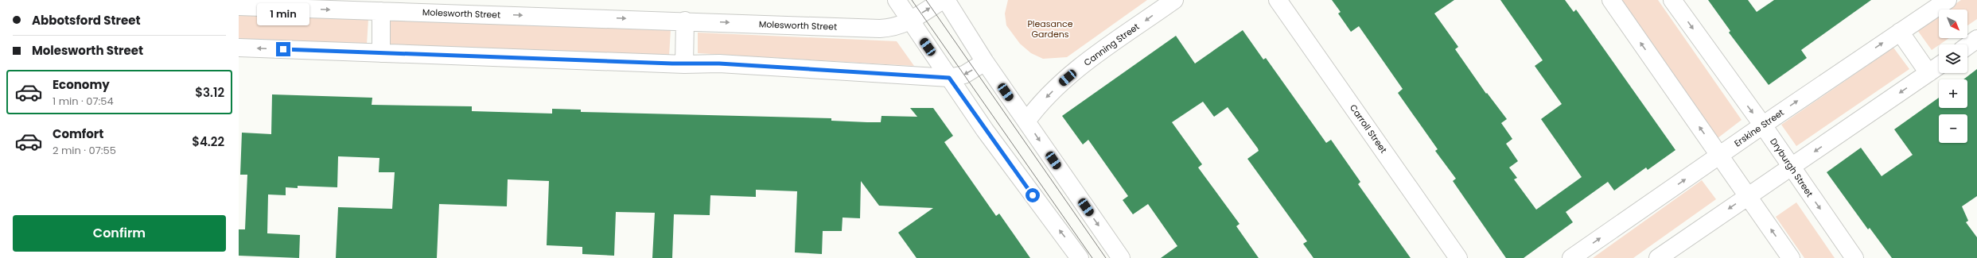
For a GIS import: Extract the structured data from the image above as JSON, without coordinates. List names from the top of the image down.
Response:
{
  "streets": {
    "street": [
      "Molesworth Street",
      "Canning Street",
      "Erskine Street",
      "Carroll Street",
      "Dryburgh Street"
    ]
  },
  "crossings": [
    ["Erskine Street", "Dryburgh Street"]
  ],
  "one_way": ["Canning Street"],
  "parks": ["Pleasance Gardens"],
  "north": "bottom right",
  "page": {
    "banner": ["Abbotsford Street", "Molesworth Street"],
    "bubble": "1 min",
    "map_buttons": ["+", "−"],
    "list": [
      {
        "name": "Economy",
        "note": "1 min · 07:54",
        "value": "$3.12"
      },
      {
        "name": "Comfort",
        "note": "2 min · 07:55",
        "value": "$4.22"
      }
    ],
    "buttons": "Confirm"
  }
}
